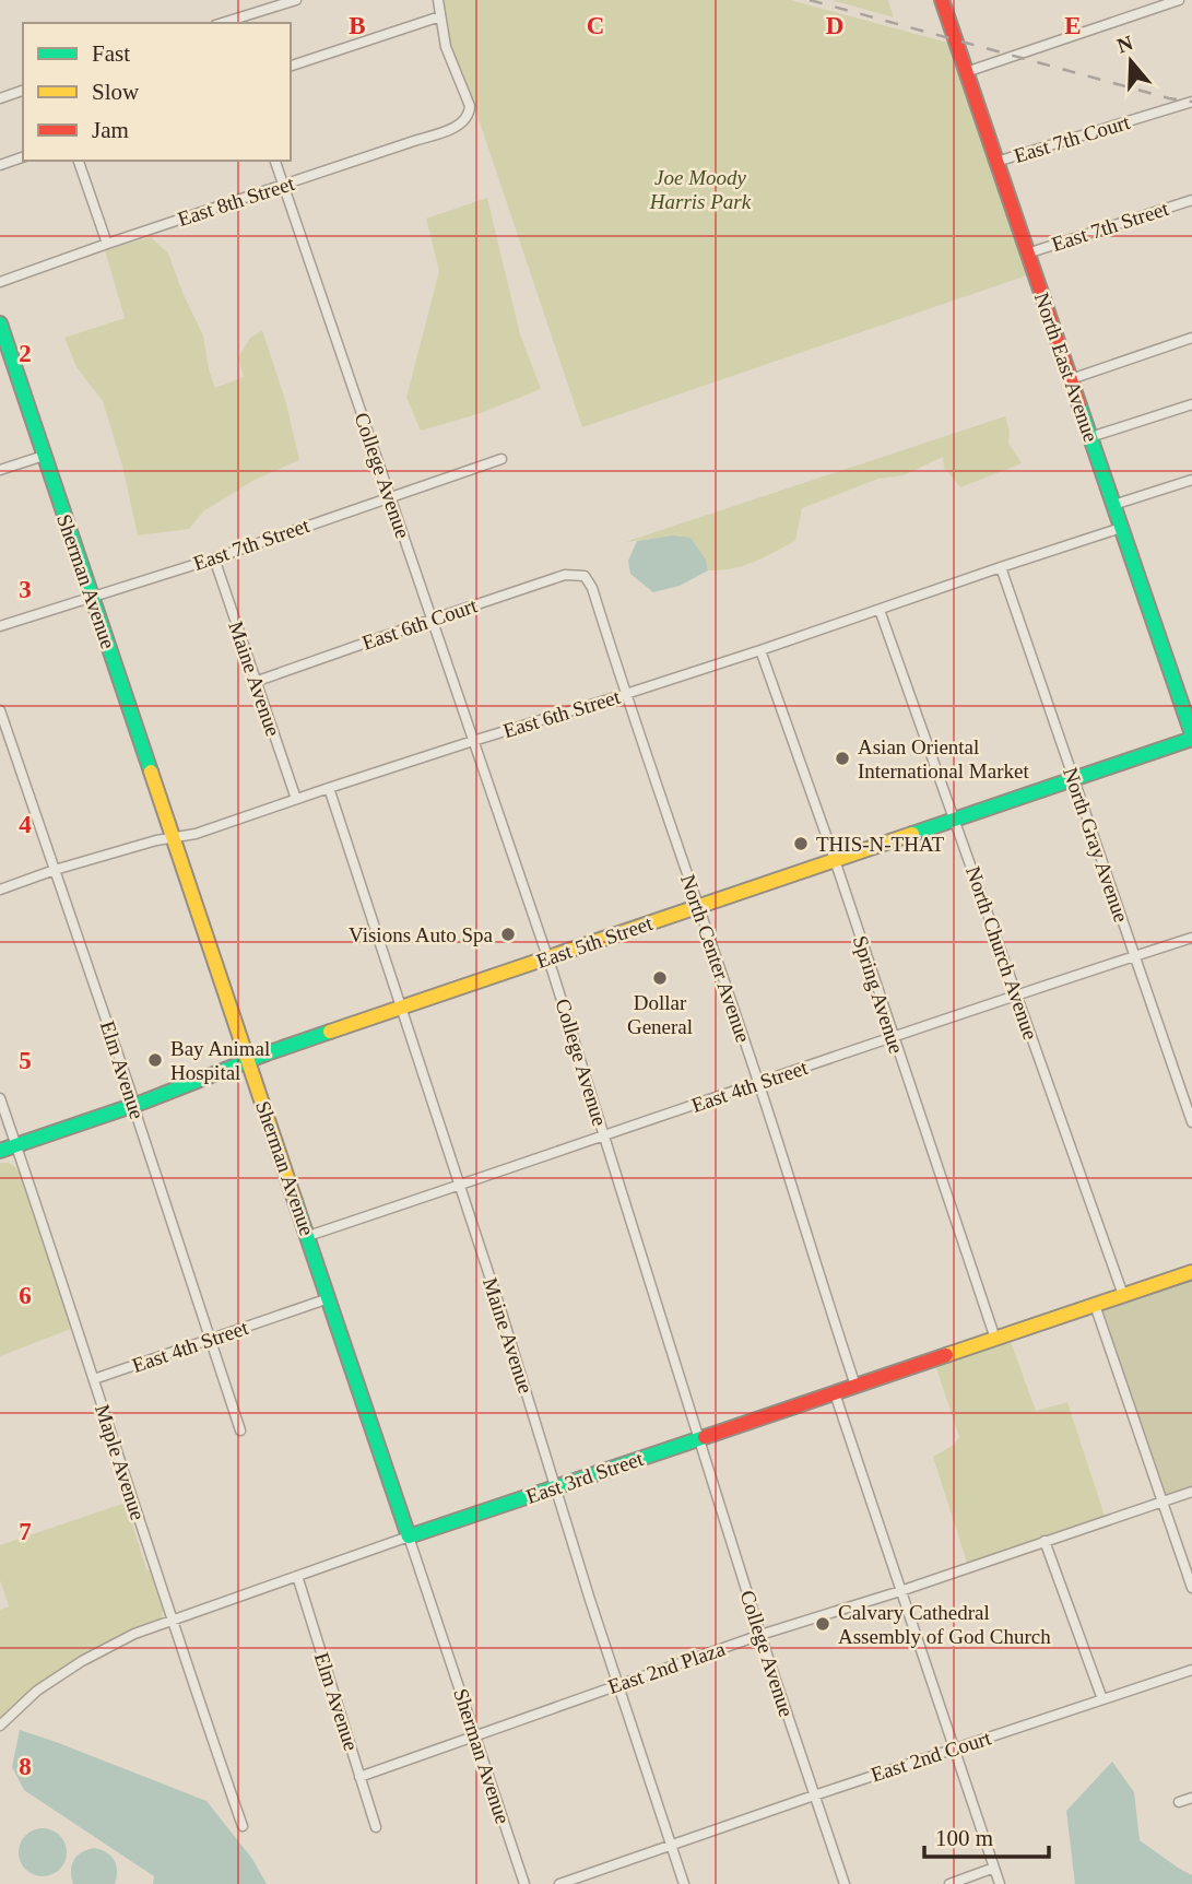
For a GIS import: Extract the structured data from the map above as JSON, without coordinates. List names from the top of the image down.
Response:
{
  "streets": {
    "street": [
      "East 7th Court",
      "East 8th Street",
      "East 7th Street",
      "North East Avenue",
      "College Avenue",
      "Sherman Avenue",
      "East 6th Court",
      "Maine Avenue",
      "East 6th Street",
      "North Gray Avenue",
      "East 5th Street",
      "North Church Avenue",
      "North Center Avenue",
      "Spring Avenue",
      "Elm Avenue",
      "East 4th Street",
      "Maple Avenue",
      "East 3rd Street",
      "East 2nd Plaza",
      "East 2nd Court"
    ]
  },
  "crossings": [
    ["East 7th Court", "North East Avenue"],
    ["East 8th Street", "College Avenue"],
    ["East 7th Street", "North East Avenue"],
    ["East 7th Street", "College Avenue"],
    ["East 7th Street", "Sherman Avenue"],
    ["East 7th Street", "Maine Avenue"],
    ["North East Avenue", "East 6th Street"],
    ["North East Avenue", "East 5th Street"],
    ["College Avenue", "East 6th Court"],
    ["College Avenue", "East 6th Street"],
    ["College Avenue", "East 5th Street"],
    ["College Avenue", "East 4th Street"],
    ["College Avenue", "East 3rd Street"],
    ["College Avenue", "East 2nd Plaza"],
    ["College Avenue", "East 2nd Court"],
    ["Sherman Avenue", "East 6th Street"],
    ["Sherman Avenue", "East 5th Street"],
    ["Sherman Avenue", "East 4th Street"],
    ["Sherman Avenue", "East 3rd Street"],
    ["Sherman Avenue", "East 2nd Plaza"],
    ["East 6th Court", "Maine Avenue"],
    ["East 6th Court", "North Center Avenue"],
    ["Maine Avenue", "East 6th Street"],
    ["Maine Avenue", "East 5th Street"],
    ["Maine Avenue", "East 4th Street"],
    ["Maine Avenue", "East 3rd Street"],
    ["Maine Avenue", "East 2nd Plaza"],
    ["Maine Avenue", "East 2nd Court"],
    ["East 6th Street", "North Gray Avenue"],
    ["East 6th Street", "North Church Avenue"],
    ["East 6th Street", "North Center Avenue"],
    ["East 6th Street", "Spring Avenue"],
    ["East 6th Street", "Elm Avenue"],
    ["North Gray Avenue", "East 5th Street"],
    ["North Gray Avenue", "East 4th Street"],
    ["East 5th Street", "North Church Avenue"],
    ["East 5th Street", "North Center Avenue"],
    ["East 5th Street", "Spring Avenue"],
    ["East 5th Street", "Elm Avenue"],
    ["East 5th Street", "Maple Avenue"],
    ["North Church Avenue", "East 4th Street"],
    ["North Church Avenue", "East 3rd Street"],
    ["North Center Avenue", "East 4th Street"],
    ["North Center Avenue", "East 3rd Street"],
    ["Spring Avenue", "East 4th Street"],
    ["Spring Avenue", "East 3rd Street"],
    ["Elm Avenue", "East 4th Street"],
    ["Elm Avenue", "East 3rd Street"],
    ["Elm Avenue", "East 2nd Plaza"],
    ["East 4th Street", "Maple Avenue"],
    ["Maple Avenue", "East 3rd Street"]
  ],
  "parks": ["Joe Moody Harris Park"],
  "places": [
    "Asian Oriental International Market",
    "THIS-N-THAT",
    "Visions Auto Spa",
    "Dollar General",
    "Bay Animal Hospital",
    "Calvary Cathedral Assembly of God Church"
  ],
  "legend": ["Fast", "Slow", "Jam"],
  "scale_bar": "100 m",
  "north": "top",
  "grid": {
    "columns": [
      "B",
      "C",
      "D",
      "E"
    ],
    "rows": [
      "2",
      "3",
      "4",
      "5",
      "6",
      "7",
      "8"
    ]
  }
}
